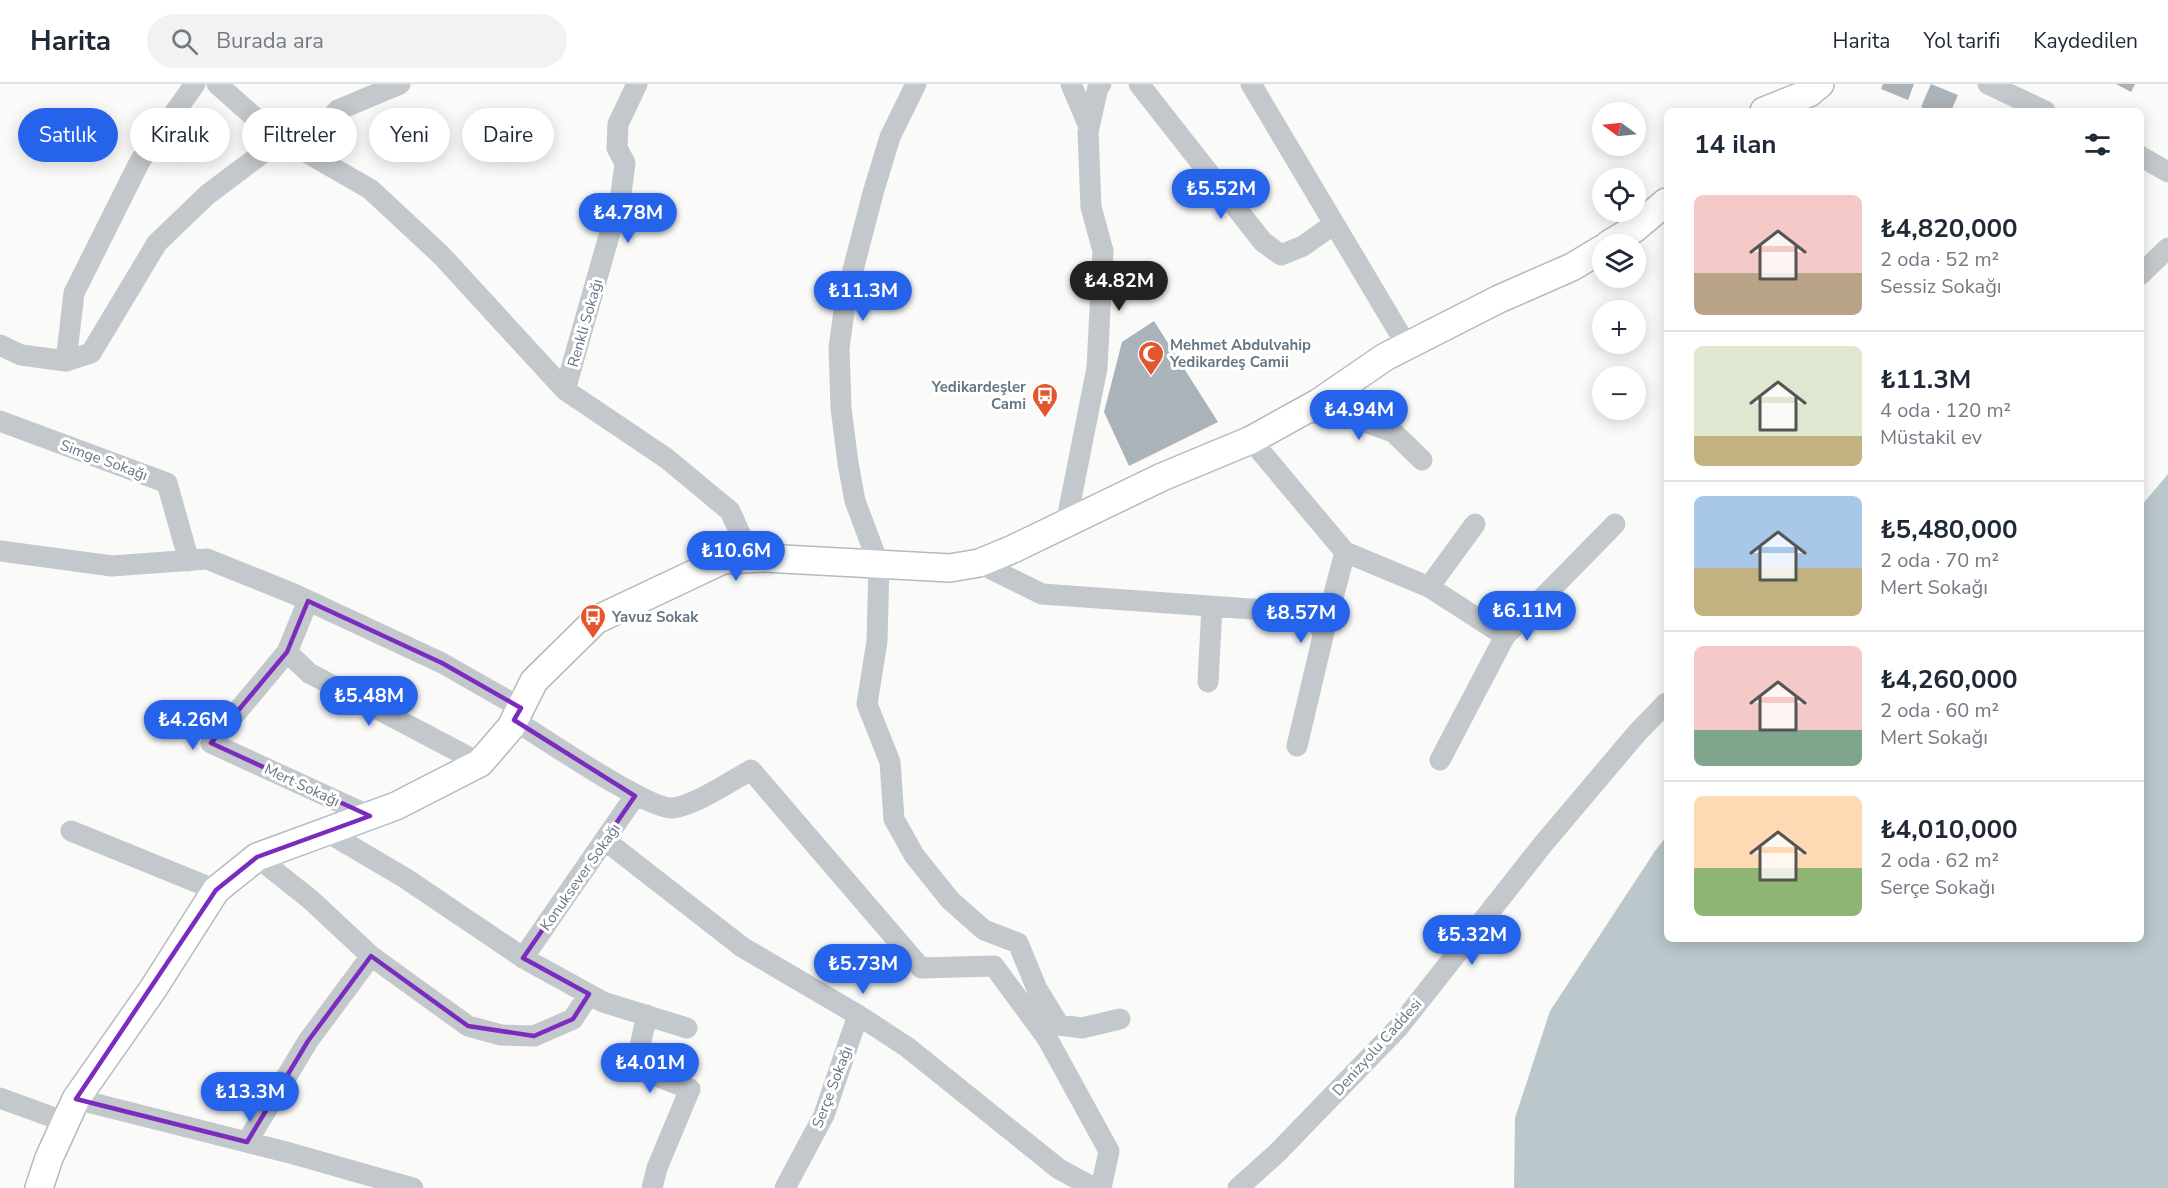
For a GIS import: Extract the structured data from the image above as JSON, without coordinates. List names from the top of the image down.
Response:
{
  "streets": {
    "street": [
      "Renkli Sokağı",
      "Simge Sokağı",
      "Mert Sokağı",
      "Konuksever Sokağı",
      "Denizyolu Caddesi",
      "Serçe Sokağı"
    ]
  },
  "places": {
    "mosque": ["Mehmet Abdulvahip Yedikardeş Camii"],
    "bus stop": ["Yedikardeşler Cami", "Yavuz Sokak"]
  },
  "north": "left",
  "page": {
    "header": "Harita",
    "search": "Burada ara",
    "nav": ["Harita", "Yol tarifi", "Kaydedilen"],
    "map_buttons": ["+", "−"],
    "chip": [
      "Satılık",
      "Kiralık",
      "Filtreler",
      "Yeni",
      "Daire"
    ],
    "heading": "14 ilan",
    "price": [
      "₺5.52M",
      "₺4.78M",
      "₺4.82M",
      "₺11.3M",
      "₺4.94M",
      "₺10.6M",
      "₺6.11M",
      "₺8.57M",
      "₺5.48M",
      "₺4.26M",
      "₺5.32M",
      "₺5.73M",
      "₺4.01M",
      "₺13.3M"
    ],
    "list": [
      {
        "name": "₺4,820,000",
        "note": "2 oda · 52 m² · Sessiz Sokağı"
      },
      {
        "name": "₺11.3M",
        "note": "4 oda · 120 m² · Müstakil ev"
      },
      {
        "name": "₺5,480,000",
        "note": "2 oda · 70 m² · Mert Sokağı"
      },
      {
        "name": "₺4,260,000",
        "note": "2 oda · 60 m² · Mert Sokağı"
      },
      {
        "name": "₺4,010,000",
        "note": "2 oda · 62 m² · Serçe Sokağı"
      }
    ]
  }
}
